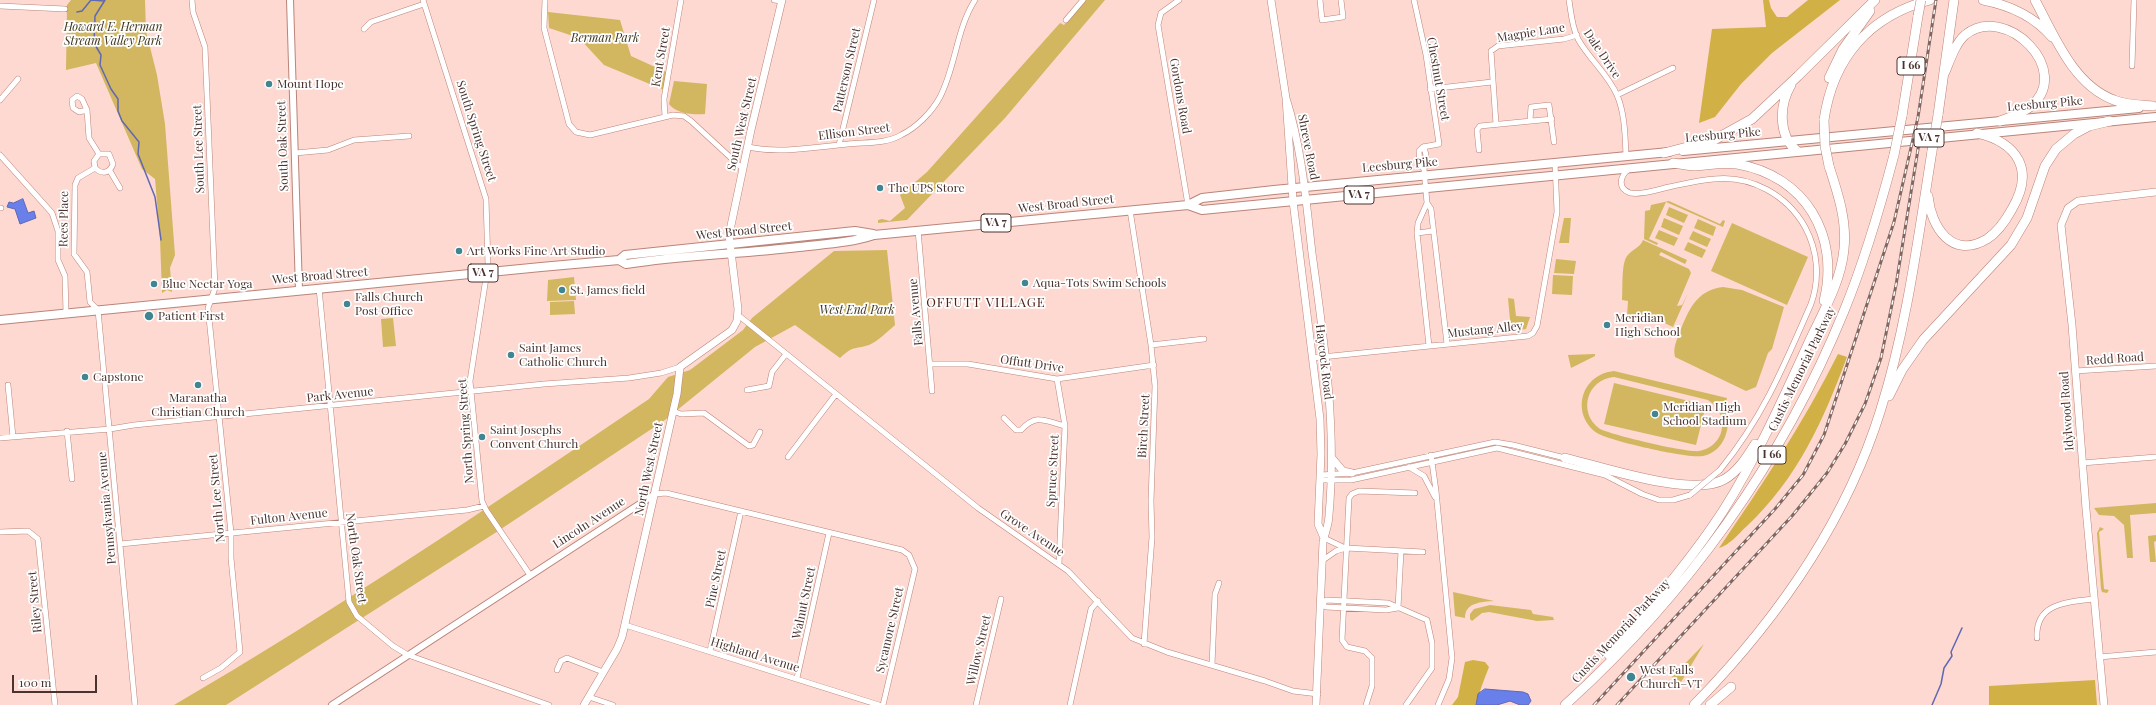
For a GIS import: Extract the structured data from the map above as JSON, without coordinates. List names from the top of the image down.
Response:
{
  "streets": {
    "highway": ["I 66", "Custis Memorial Parkway"],
    "main road": [
      "Leesburg Pike",
      "South West Street",
      "VA 7",
      "Shreve Road",
      "West Broad Street",
      "Haycock Road",
      "Idylwood Road",
      "North West Street"
    ],
    "street": [
      "Magpie Lane",
      "Dale Drive",
      "Kent Street",
      "Patterson Street",
      "Chestnut Street",
      "Gordons Road",
      "South Spring Street",
      "Ellison Street",
      "South Oak Street",
      "South Lee Street",
      "Rees Place",
      "Falls Avenue",
      "Mustang Alley",
      "Redd Road",
      "Offutt Drive",
      "Park Avenue",
      "Birch Street",
      "North Spring Street",
      "Spruce Street",
      "North Lee Street",
      "Pennsylvania Avenue",
      "Fulton Avenue",
      "Lincoln Avenue",
      "Grove Avenue",
      "North Oak Street",
      "Pine Street",
      "Riley Street",
      "Walnut Street",
      "Sycamore Street",
      "Willow Street",
      "Highland Avenue"
    ]
  },
  "crossings": [
    ["Magpie Lane", "Dale Drive"],
    ["Dale Drive", "Leesburg Pike"],
    ["Patterson Street", "Ellison Street"],
    ["Chestnut Street", "Leesburg Pike"],
    ["Gordons Road", "West Broad Street"],
    ["Leesburg Pike", "Shreve Road"],
    ["Leesburg Pike", "West Broad Street"],
    ["Leesburg Pike", "Mustang Alley"],
    ["Leesburg Pike", "Haycock Road"],
    ["South West Street", "Ellison Street"],
    ["South West Street", "West Broad Street"],
    ["South Spring Street", "West Broad Street"],
    ["South Spring Street", "North Spring Street"],
    ["South Oak Street", "West Broad Street"],
    ["Shreve Road", "West Broad Street"],
    ["Shreve Road", "Haycock Road"],
    ["South Lee Street", "West Broad Street"],
    ["South Lee Street", "North Lee Street"],
    ["West Broad Street", "Rees Place"],
    ["West Broad Street", "Falls Avenue"],
    ["West Broad Street", "Haycock Road"],
    ["West Broad Street", "Birch Street"],
    ["West Broad Street", "North Spring Street"],
    ["West Broad Street", "North Lee Street"],
    ["West Broad Street", "Pennsylvania Avenue"],
    ["West Broad Street", "North Oak Street"],
    ["Rees Place", "Pennsylvania Avenue"],
    ["Falls Avenue", "Offutt Drive"],
    ["Mustang Alley", "Haycock Road"],
    ["Redd Road", "Idylwood Road"],
    ["Haycock Road", "Grove Avenue"],
    ["Offutt Drive", "Birch Street"],
    ["Offutt Drive", "Spruce Street"],
    ["Park Avenue", "North Spring Street"],
    ["Park Avenue", "North West Street"],
    ["Park Avenue", "North Lee Street"],
    ["Park Avenue", "Pennsylvania Avenue"],
    ["Park Avenue", "North Oak Street"],
    ["Birch Street", "Grove Avenue"],
    ["North Spring Street", "Fulton Avenue"],
    ["North Spring Street", "Lincoln Avenue"],
    ["North West Street", "Lincoln Avenue"],
    ["North West Street", "Highland Avenue"],
    ["Spruce Street", "Grove Avenue"],
    ["North Lee Street", "Fulton Avenue"],
    ["Pennsylvania Avenue", "Fulton Avenue"],
    ["Fulton Avenue", "North Oak Street"],
    ["Lincoln Avenue", "North Oak Street"],
    ["Pine Street", "Highland Avenue"],
    ["Walnut Street", "Sycamore Street"],
    ["Walnut Street", "Highland Avenue"]
  ],
  "districts": ["OFFUTT VILLAGE"],
  "parks": ["Howard E. Herman Stream Valley Park", "Berman Park", "West End Park"],
  "places": [
    "Mount Hope",
    "The UPS Store",
    "Art Works Fine Art Studio",
    "Aqua-Tots Swim Schools",
    "Blue Nectar Yoga",
    "St. James field",
    "Falls Church Post Office",
    "Patient First",
    "Meridian High School",
    "Saint James Catholic Church",
    "Capstone",
    "Maranatha Christian Church",
    "Meridian High School Stadium",
    "Saint Josephs Convent Church",
    "West Falls Church–VT"
  ],
  "scale_bar": "100 m"
}
